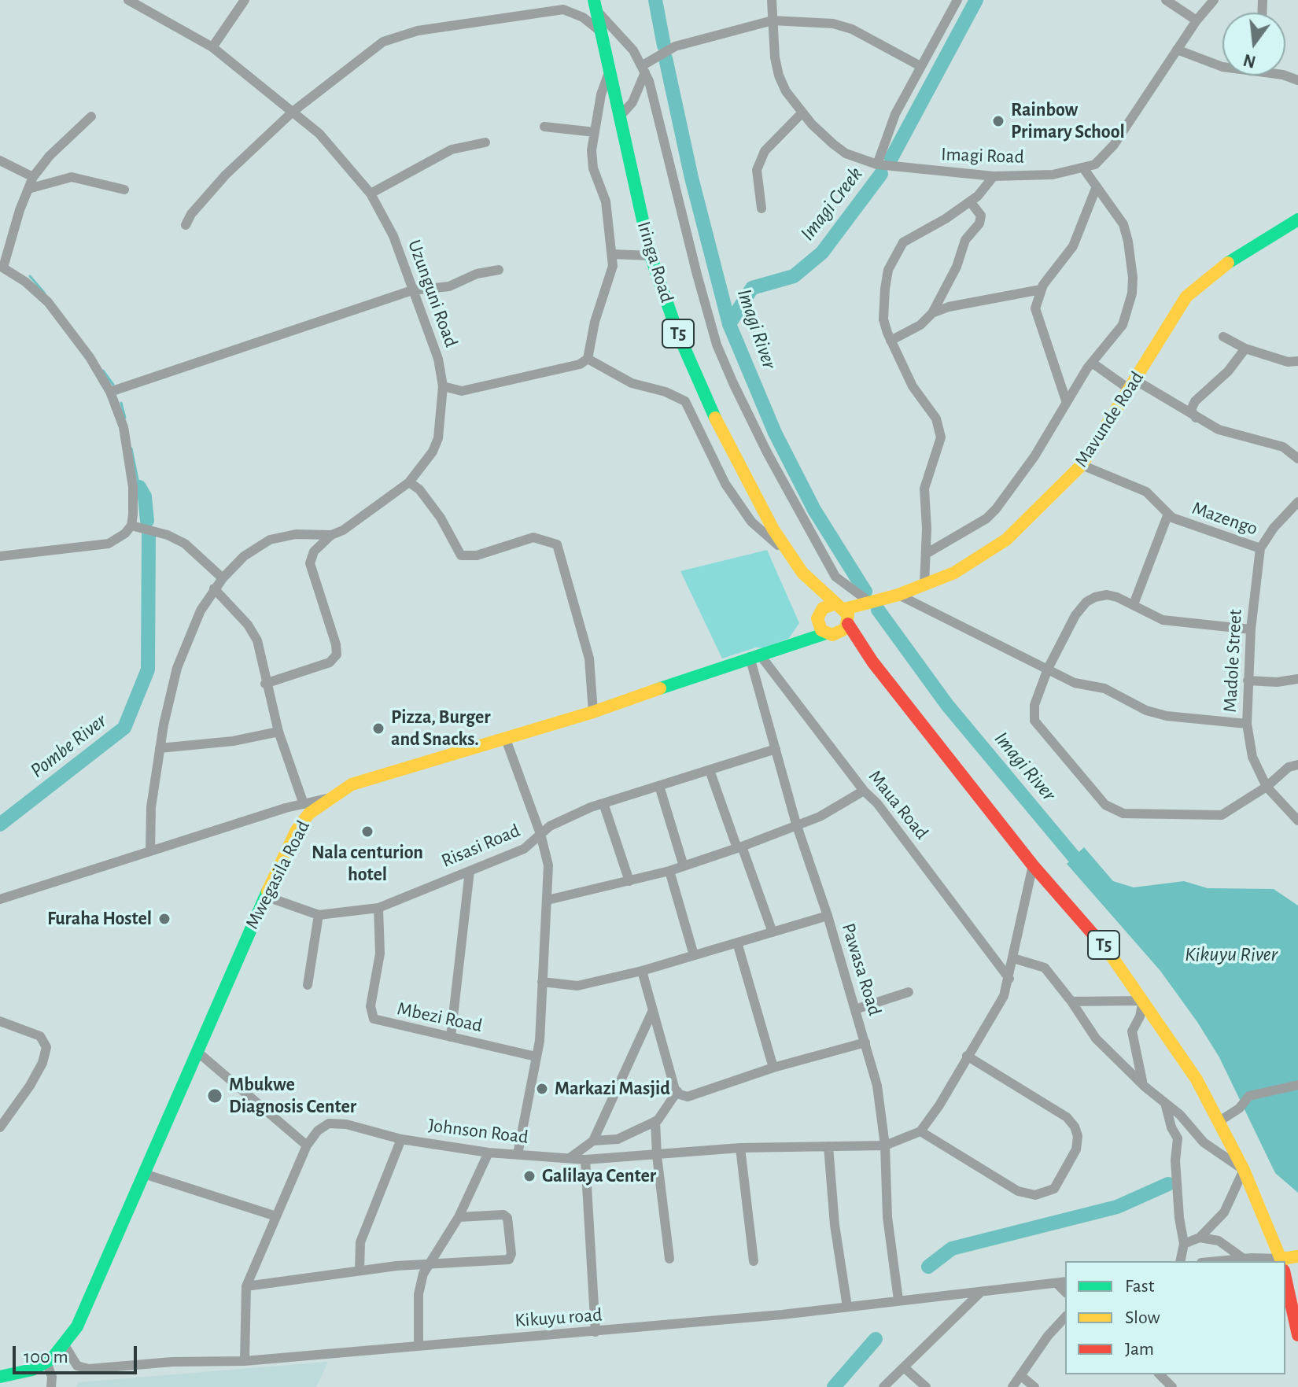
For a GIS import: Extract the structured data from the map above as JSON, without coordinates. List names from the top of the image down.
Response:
{
  "streets": {
    "main road": [
      "Iringa Road",
      "T5",
      "Mavunde Road",
      "Mwegasila Road"
    ],
    "street": [
      "Imagi Road",
      "Uzunguni Road",
      "Mazengo",
      "Madole Street",
      "Maua Road",
      "Risasi Road",
      "Pawasa Road",
      "Mbezi Road",
      "Johnson Road",
      "Kikuyu road"
    ]
  },
  "crossings": [
    ["Iringa Road", "T5"],
    ["T5", "Mavunde Road"],
    ["T5", "Mwegasila Road"],
    ["Mavunde Road", "Mazengo"],
    ["Mavunde Road", "Mwegasila Road"],
    ["Mazengo", "Madole Street"],
    ["Maua Road", "Mwegasila Road"],
    ["Maua Road", "Pawasa Road"],
    ["Risasi Road", "Mwegasila Road"],
    ["Risasi Road", "Pawasa Road"],
    ["Risasi Road", "Mbezi Road"],
    ["Mwegasila Road", "Pawasa Road"],
    ["Mwegasila Road", "Kikuyu road"],
    ["Pawasa Road", "Johnson Road"],
    ["Pawasa Road", "Kikuyu road"],
    ["Johnson Road", "Kikuyu road"]
  ],
  "water": [
    "Imagi Creek",
    "Imagi River",
    "Pombe River",
    "Kikuyu River"
  ],
  "places": [
    "Rainbow Primary School",
    "Pizza, Burger and Snacks.",
    "Nala centurion hotel",
    "Furaha Hostel",
    "Markazi Masjid",
    "Mbukwe Diagnosis Center",
    "Galilaya Center"
  ],
  "legend": ["Fast", "Slow", "Jam"],
  "scale_bar": "100 m",
  "north": "bottom"
}
